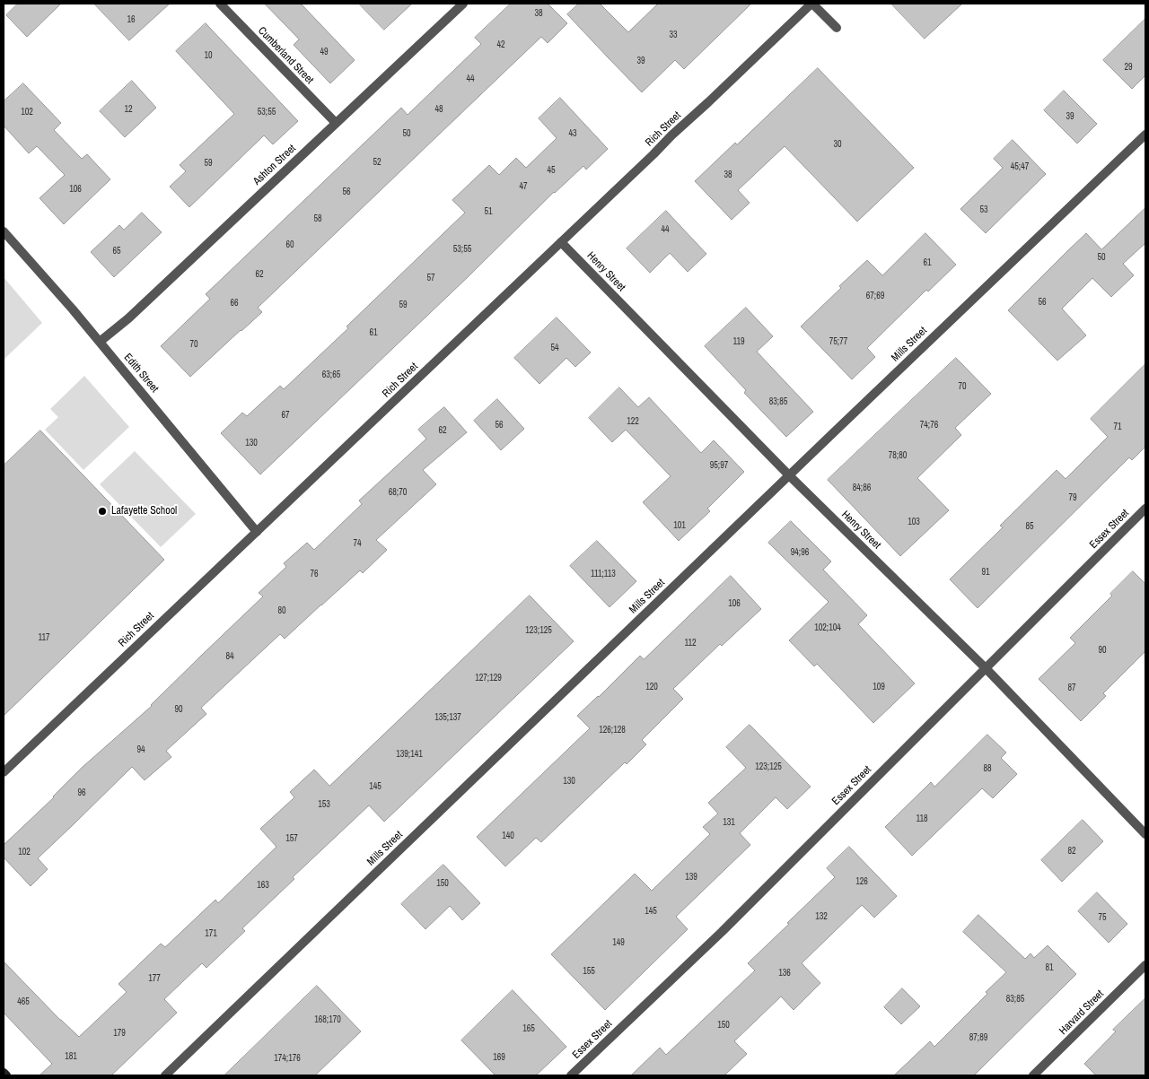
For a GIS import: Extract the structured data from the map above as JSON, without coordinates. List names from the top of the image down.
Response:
{
  "streets": {
    "street": [
      "Cumberland Street",
      "Rich Street",
      "Ashton Street",
      "Henry Street",
      "Mills Street",
      "Edith Street",
      "Essex Street",
      "Harvard Street"
    ]
  },
  "crossings": [
    ["Cumberland Street", "Ashton Street"],
    ["Rich Street", "Henry Street"],
    ["Rich Street", "Edith Street"],
    ["Ashton Street", "Edith Street"],
    ["Henry Street", "Mills Street"],
    ["Henry Street", "Essex Street"]
  ],
  "places": ["Lafayette School"],
  "house_numbers": [
    "38",
    "16",
    "33",
    "42",
    "49",
    "10",
    "39",
    "29",
    "44",
    "12",
    "48",
    "102",
    "53;55",
    "39",
    "50",
    "43",
    "30",
    "52",
    "59",
    "45;47",
    "45",
    "38",
    "47",
    "106",
    "56",
    "53",
    "51",
    "58",
    "44",
    "60",
    "53;55",
    "65",
    "50",
    "61",
    "62",
    "57",
    "67;69",
    "56",
    "66",
    "59",
    "61",
    "119",
    "75;77",
    "70",
    "54",
    "63;65",
    "70",
    "83;85",
    "67",
    "122",
    "56",
    "74;76",
    "71",
    "62",
    "130",
    "78;80",
    "95;97",
    "84;86",
    "68;70",
    "79",
    "103",
    "101",
    "85",
    "74",
    "94;96",
    "91",
    "76",
    "111;113",
    "106",
    "80",
    "102;104",
    "123;125",
    "117",
    "112",
    "90",
    "84",
    "127;129",
    "120",
    "109",
    "87",
    "90",
    "135;137",
    "126;128",
    "94",
    "139;141",
    "123;125",
    "88",
    "130",
    "145",
    "96",
    "153",
    "118",
    "131",
    "140",
    "157",
    "82",
    "102",
    "139",
    "126",
    "150",
    "163",
    "145",
    "132",
    "75",
    "171",
    "149",
    "81",
    "155",
    "136",
    "177",
    "83;85",
    "465",
    "168;170",
    "150",
    "165",
    "179",
    "87;89",
    "181",
    "169",
    "174;176"
  ]
}
